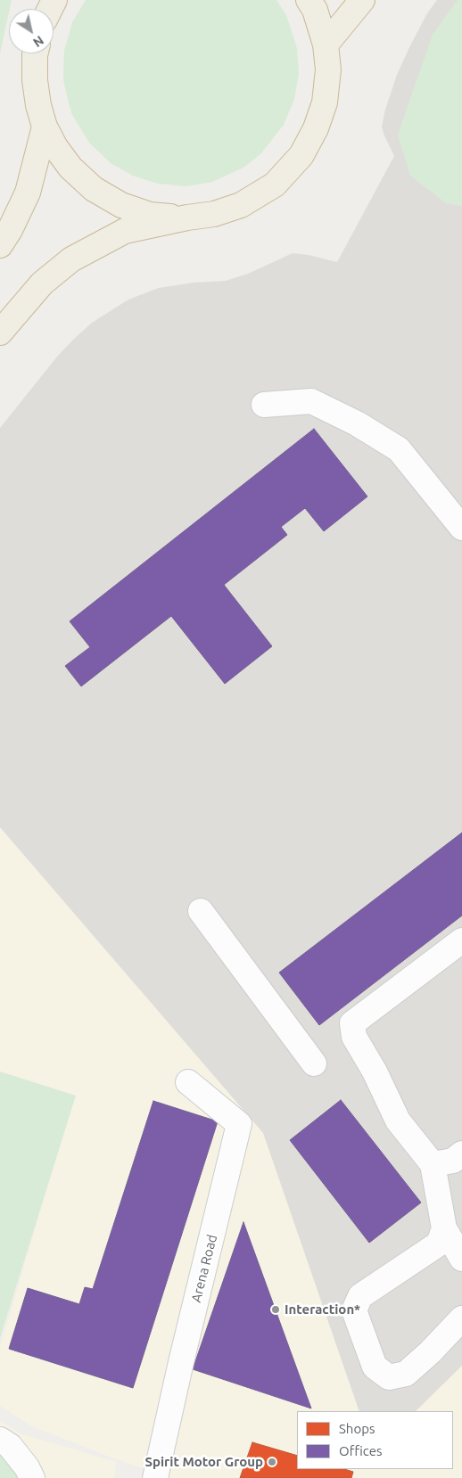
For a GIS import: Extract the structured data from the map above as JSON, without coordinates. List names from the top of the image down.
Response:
{
  "streets": {
    "street": ["Arena Road"]
  },
  "places": ["Interaction*", "Spirit Motor Group"],
  "legend": ["Shops", "Offices"],
  "north": "bottom right"
}
